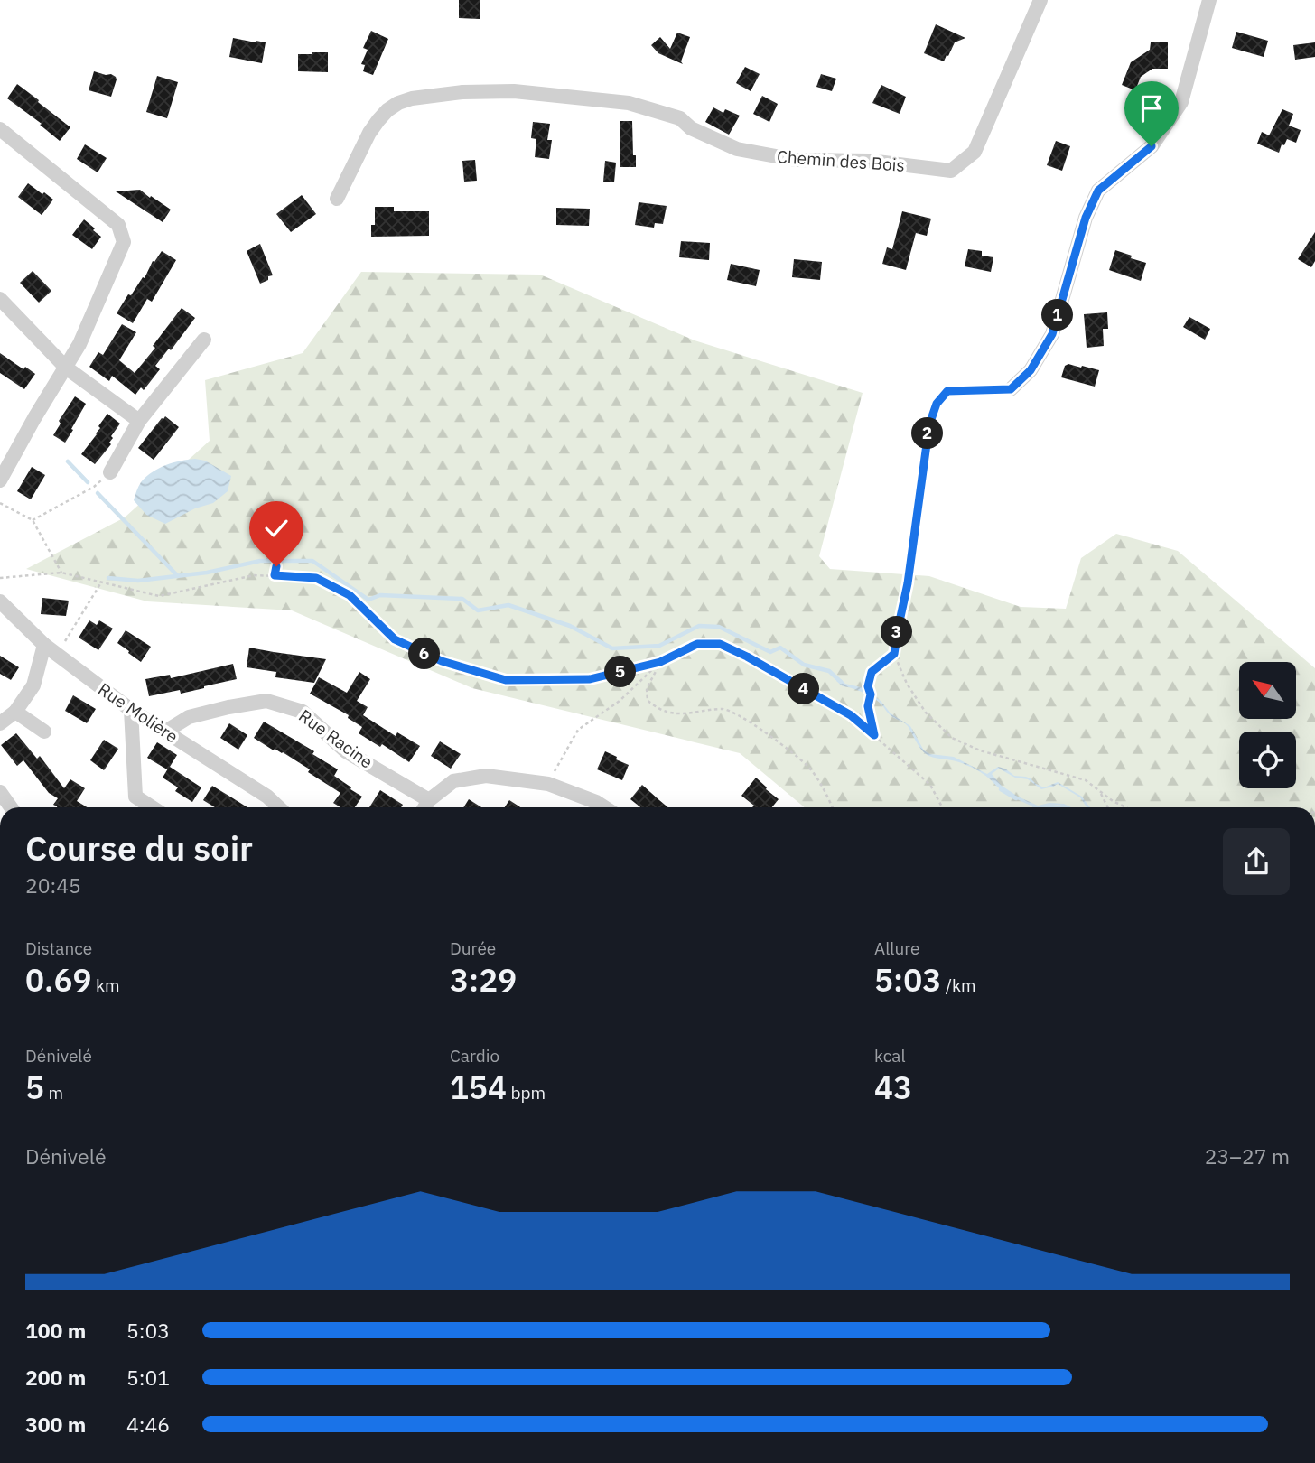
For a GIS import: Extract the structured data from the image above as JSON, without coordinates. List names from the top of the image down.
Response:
{
  "streets": {
    "street": ["Chemin des Bois", "Rue Molière", "Rue Racine"]
  },
  "crossings": [
    ["Rue Molière", "Rue Racine"]
  ],
  "north": "top left",
  "page": {
    "pins": [
      "1",
      "2",
      "3",
      "6",
      "5",
      "4"
    ],
    "heading": ["Course du soir", "20:45"],
    "stats": [
      ["Distance", "0.69 km"],
      ["Durée", "3:29"],
      ["Allure", "5:03 /km"],
      ["Dénivelé", "5 m"],
      ["Cardio", "154 bpm"],
      ["kcal", "43"]
    ],
    "chart": ["Dénivelé", "23–27 m"],
    "list": [
      {
        "name": "100 m",
        "note": "5:03"
      },
      {
        "name": "200 m",
        "note": "5:01"
      },
      {
        "name": "300 m",
        "note": "4:46"
      }
    ]
  }
}
